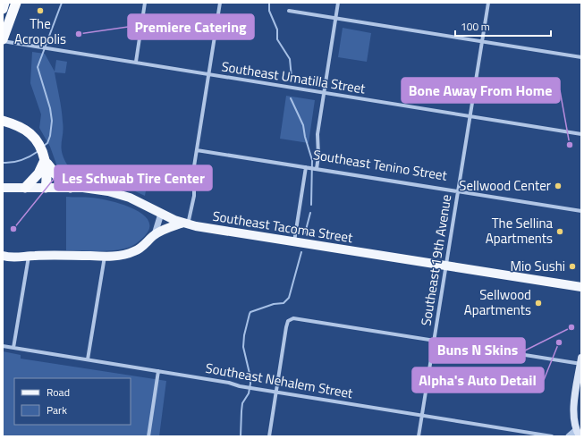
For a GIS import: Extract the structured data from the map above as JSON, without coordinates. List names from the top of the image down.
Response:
{
  "streets": {
    "main road": ["Southeast Tacoma Street"],
    "street": [
      "Southeast Umatilla Street",
      "Southeast Tenino Street",
      "Southeast 19th Avenue",
      "Southeast Nehalem Street"
    ]
  },
  "crossings": [
    ["Southeast Umatilla Street", "Southeast 19th Avenue"],
    ["Southeast Tenino Street", "Southeast 19th Avenue"],
    ["Southeast Tacoma Street", "Southeast 19th Avenue"],
    ["Southeast 19th Avenue", "Southeast Nehalem Street"]
  ],
  "places": [
    "The Acropolis",
    "Premiere Catering",
    "Bone Away From Home",
    "Sellwood Center",
    "Les Schwab Tire Center",
    "The Sellina Apartments",
    "Mio Sushi",
    "Sellwood Apartments",
    "Buns N Skins",
    "Alpha's Auto Detail"
  ],
  "legend": ["Road", "Park"],
  "scale_bar": "100 m"
}
